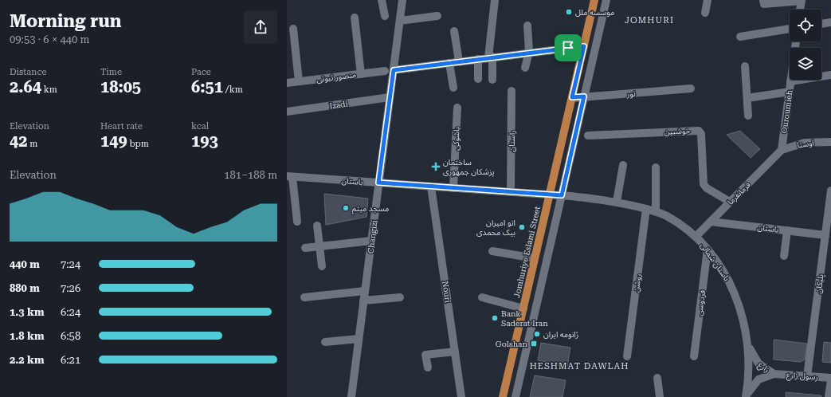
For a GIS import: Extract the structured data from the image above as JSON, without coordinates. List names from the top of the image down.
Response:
{
  "streets": {
    "main road": ["Jomhuriye Eslami Street"],
    "street": [
      "منصور ثبوتی",
      "نور",
      "Izadi",
      "Ouroumieh",
      "خوشبین",
      "باشوکی",
      "راستان",
      "اوستا",
      "باستان",
      "فرمانفرما",
      "Changizi",
      "باستان شمالی",
      "روشن",
      "پلیکان",
      "Nouri",
      "فردوسی",
      "زارع",
      "رسول زارع"
    ]
  },
  "crossings": [
    ["منصور ثبوتی", "Changizi"],
    ["منصور ثبوتی", "Jomhuriye Eslami Street"],
    ["نور", "Jomhuriye Eslami Street"],
    ["Izadi", "Changizi"],
    ["Ouroumieh", "اوستا"],
    ["Ouroumieh", "فرمانفرما"],
    ["خوشبین", "فرمانفرما"],
    ["باشوکی", "باستان"],
    ["راستان", "باستان"],
    ["اوستا", "فرمانفرما"],
    ["باستان", "فرمانفرما"],
    ["باستان", "Changizi"],
    ["باستان", "Jomhuriye Eslami Street"],
    ["باستان", "باستان شمالی"],
    ["باستان", "پلیکان"],
    ["باستان", "Nouri"],
    ["فرمانفرما", "باستان شمالی"],
    ["باستان شمالی", "روشن"],
    ["باستان شمالی", "فردوسی"],
    ["باستان شمالی", "زارع"],
    ["پلیکان", "رسول زارع"],
    ["زارع", "رسول زارع"]
  ],
  "districts": ["JOMHURI", "HESHMAT DAWLAH"],
  "places": {
    "other": [
      "موسسه ملل",
      "مسجد میثم",
      "اتو امیران بیک محمدی",
      "Bank Saderat Iran",
      "ژانومه ایران"
    ],
    "health": ["ساختمان پزشکان جمهوری"],
    "transit": ["Golshan"]
  },
  "page": {
    "heading": ["Morning run", "09:53 · 6 × 440 m"],
    "stats": [
      ["Distance", "2.64 km"],
      ["Time", "18:05"],
      ["Pace", "6:51 /km"],
      ["Elevation", "42 m"],
      ["Heart rate", "149 bpm"],
      ["kcal", "193"]
    ],
    "chart": ["Elevation", "181–188 m"],
    "list": [
      {
        "name": "440 m",
        "note": "7:24"
      },
      {
        "name": "880 m",
        "note": "7:26"
      },
      {
        "name": "1.3 km",
        "note": "6:24"
      },
      {
        "name": "1.8 km",
        "note": "6:58"
      },
      {
        "name": "2.2 km",
        "note": "6:21"
      }
    ]
  }
}
